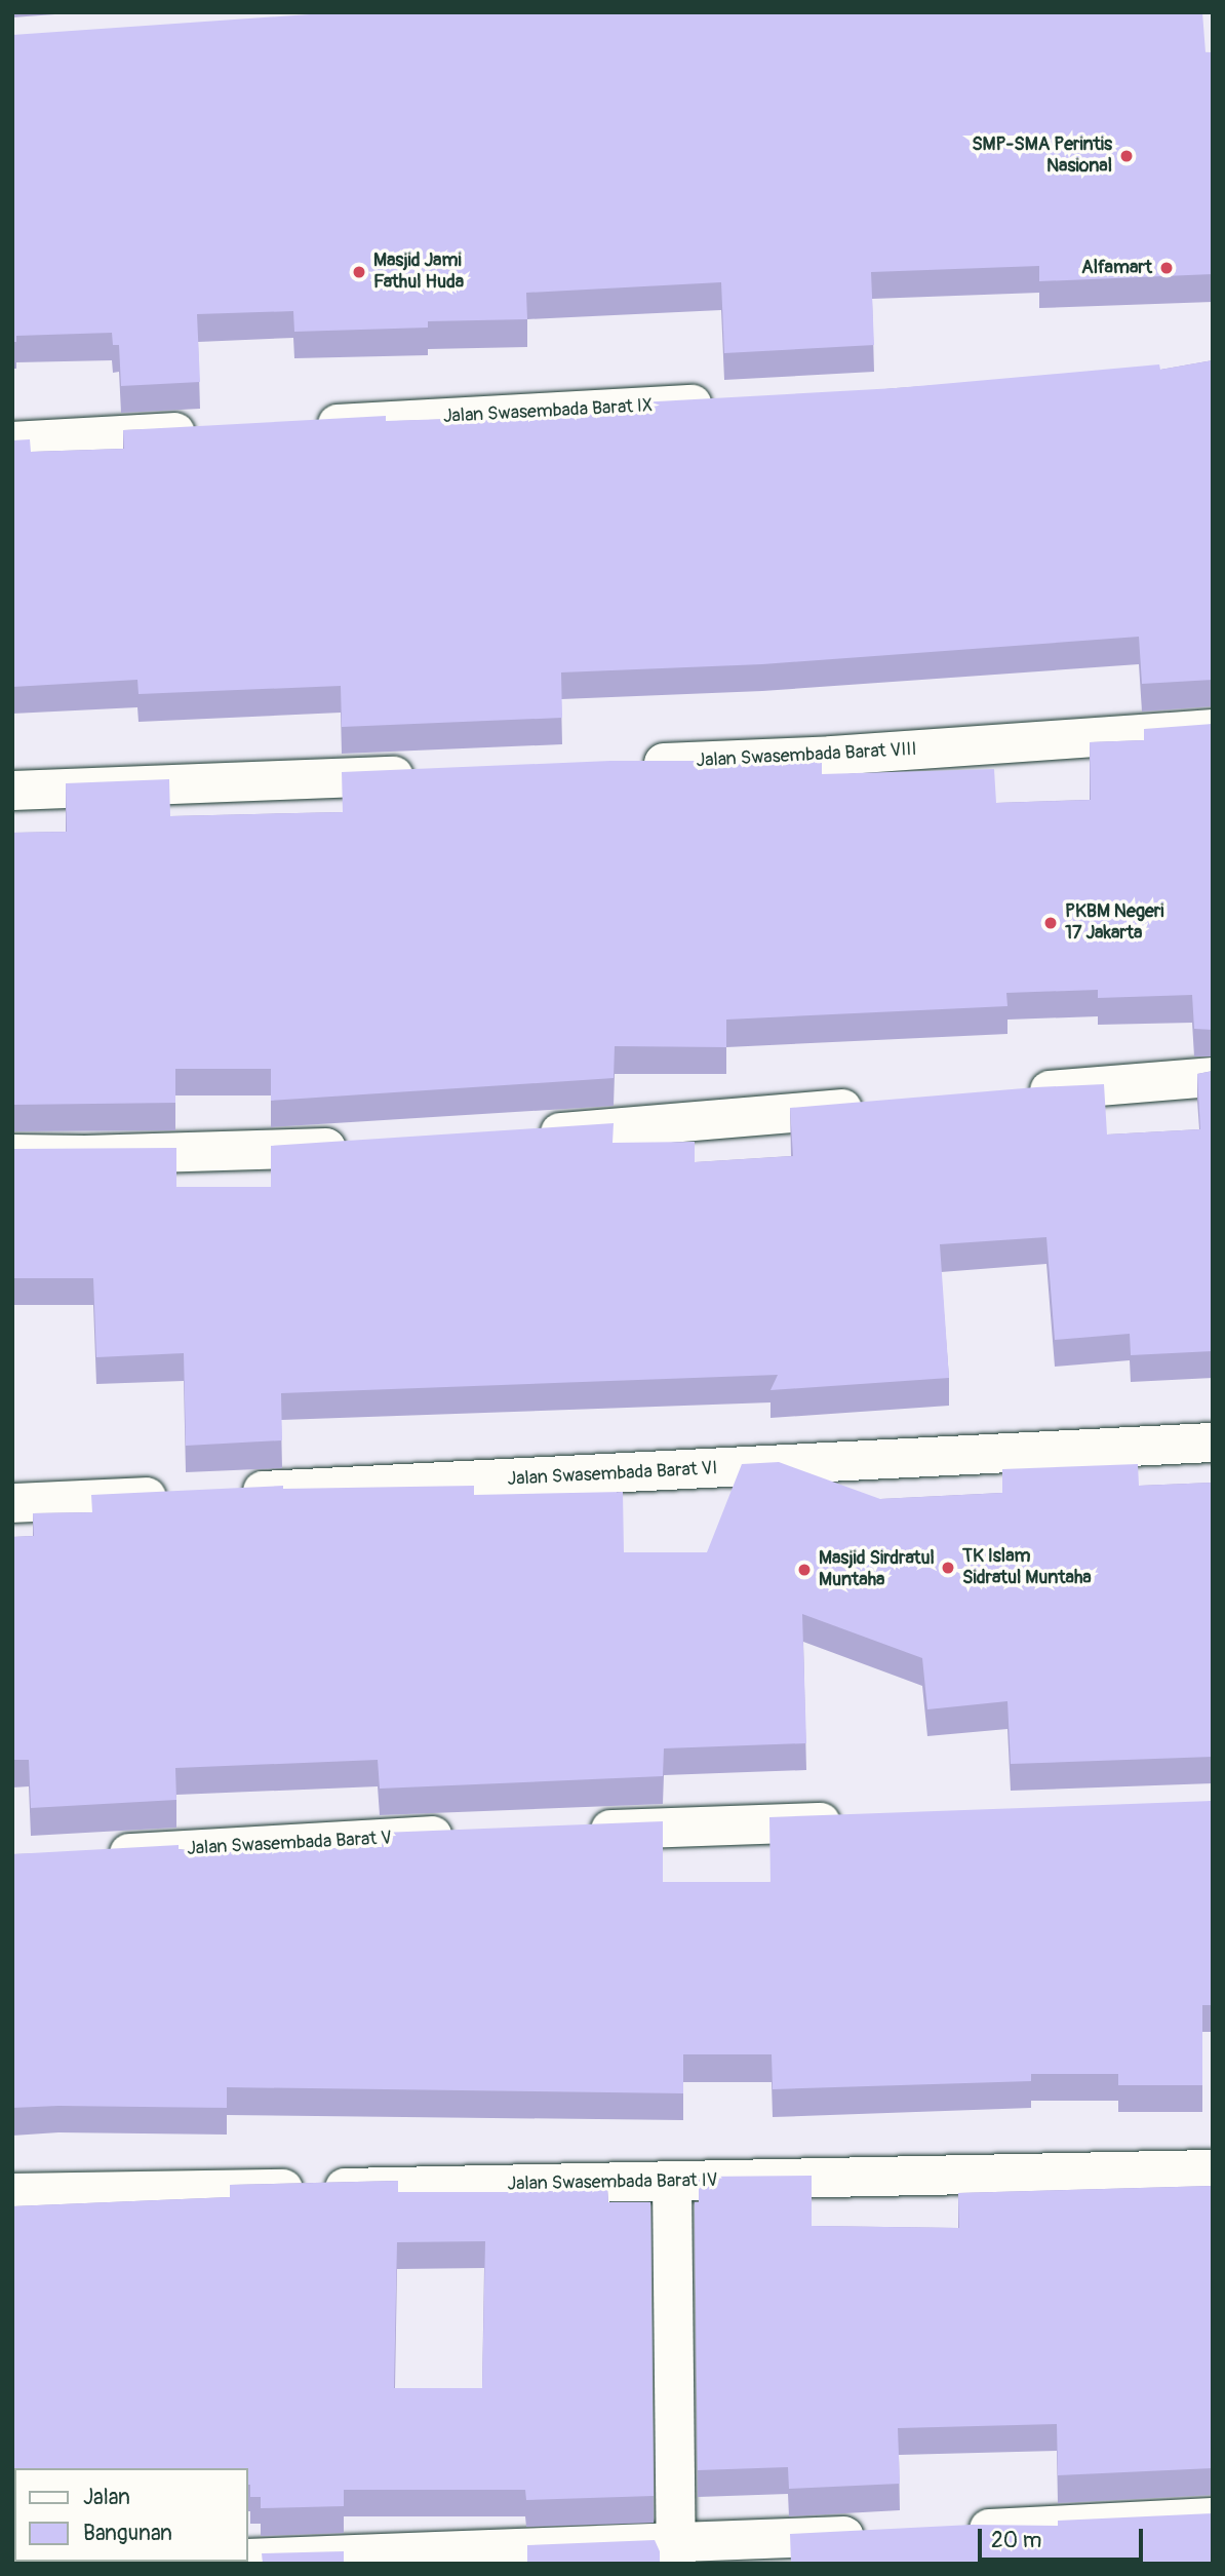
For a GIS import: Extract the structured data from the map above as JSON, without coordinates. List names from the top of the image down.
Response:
{
  "streets": {
    "street": [
      "Jalan Swasembada Barat IX",
      "Jalan Swasembada Barat VIII",
      "Jalan Swasembada Barat VI",
      "Jalan Swasembada Barat V",
      "Jalan Swasembada Barat IV"
    ]
  },
  "places": [
    "SMP-SMA Perintis Nasional",
    "Alfamart",
    "Masjid Jami Fathul Huda",
    "PKBM Negeri 17 Jakarta",
    "TK Islam Sidratul Muntaha",
    "Masjid Sirdratul Muntaha"
  ],
  "legend": ["Jalan", "Bangunan"],
  "scale_bar": "20 m"
}
